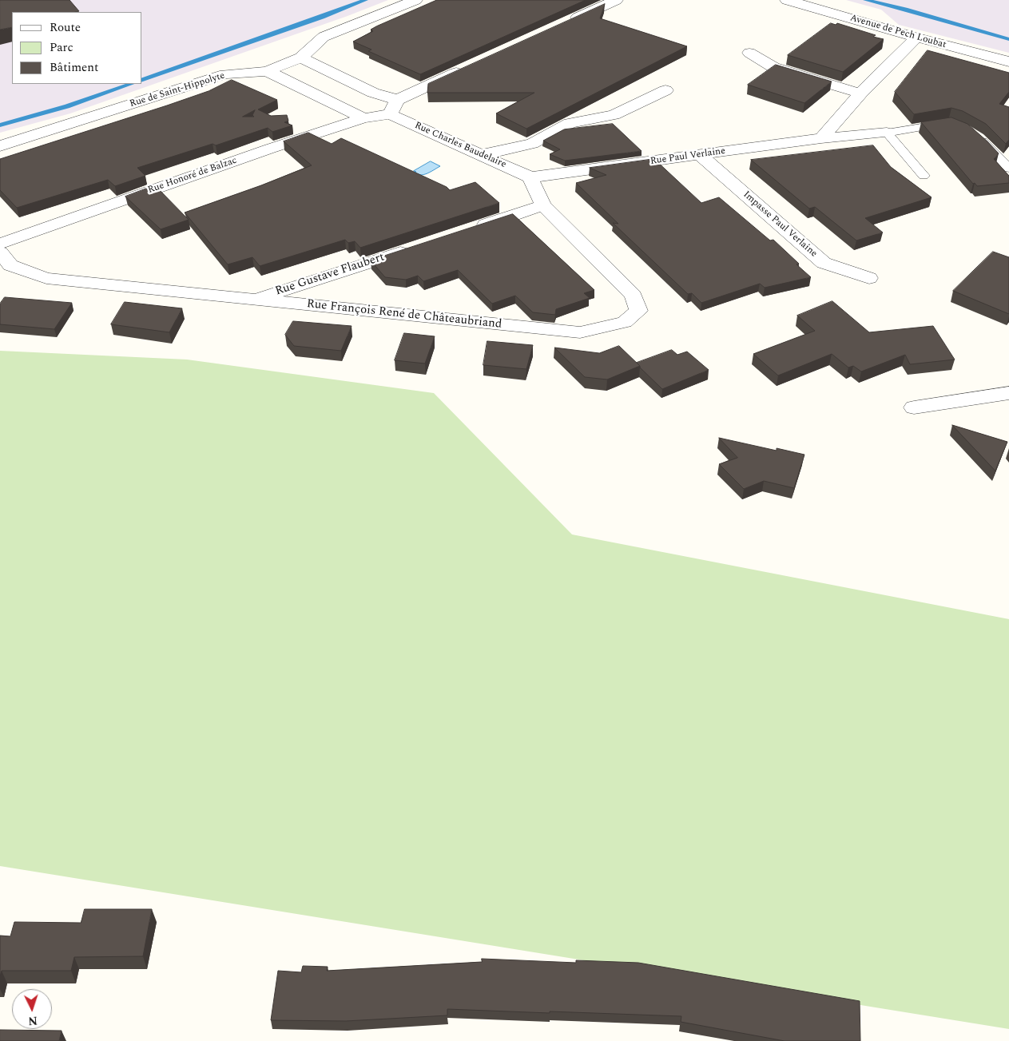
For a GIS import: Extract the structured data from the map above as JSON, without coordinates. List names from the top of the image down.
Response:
{
  "streets": {
    "street": [
      "Avenue de Pech Loubat",
      "Rue de Saint-Hippolyte",
      "Rue Charles Baudelaire",
      "Rue Paul Verlaine",
      "Rue Honoré de Balzac",
      "Impasse Paul Verlaine",
      "Rue Gustave Flaubert",
      "Rue François René de Châteaubriand"
    ]
  },
  "crossings": [
    ["Rue Charles Baudelaire", "Rue Paul Verlaine"],
    ["Rue Charles Baudelaire", "Rue François René de Châteaubriand"],
    ["Rue Paul Verlaine", "Impasse Paul Verlaine"],
    ["Rue Paul Verlaine", "Rue François René de Châteaubriand"],
    ["Rue Gustave Flaubert", "Rue François René de Châteaubriand"]
  ],
  "legend": ["Route", "Parc", "Bâtiment"],
  "north": "bottom"
}
